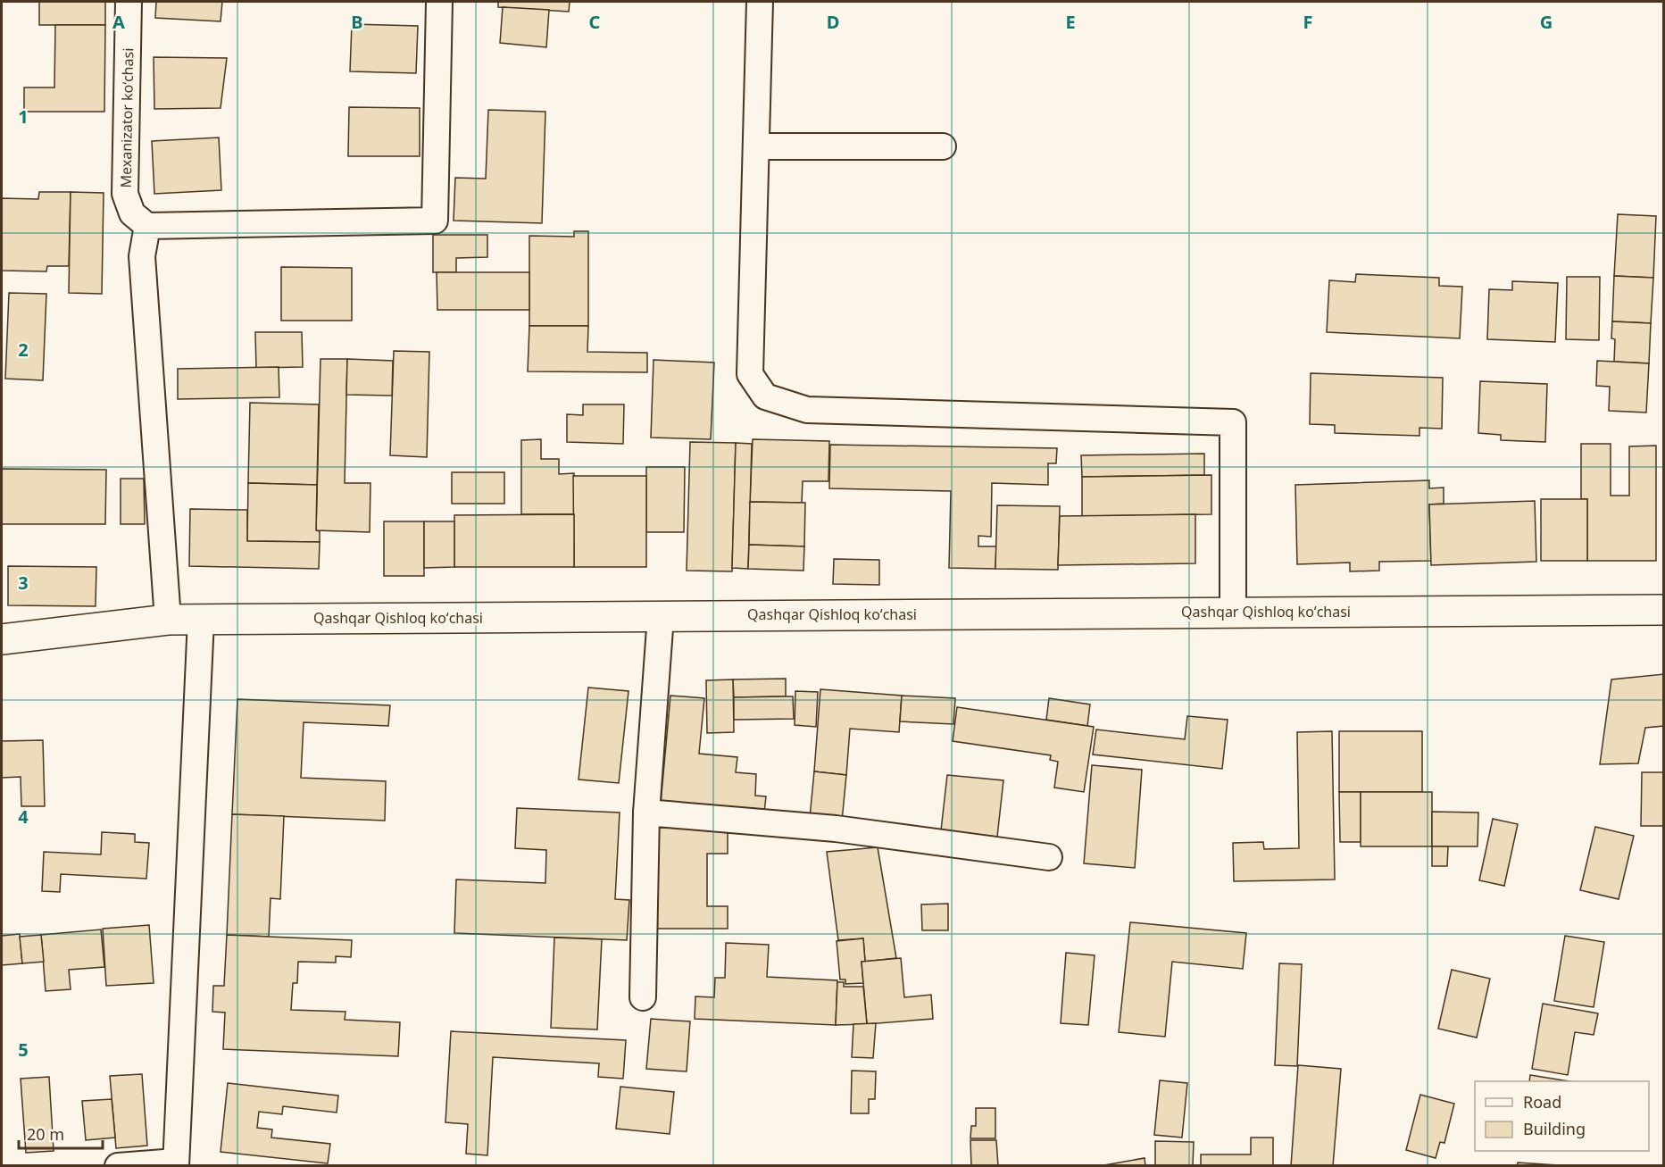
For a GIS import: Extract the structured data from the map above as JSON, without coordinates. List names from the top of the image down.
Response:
{
  "streets": {
    "main road": ["Qashqar Qishloq koʻchasi"],
    "street": ["Mexanizator koʻchasi"]
  },
  "legend": ["Road", "Building"],
  "scale_bar": "20 m",
  "grid": {
    "columns": [
      "A",
      "B",
      "C",
      "D",
      "E",
      "F",
      "G"
    ],
    "rows": [
      "1",
      "2",
      "3",
      "4",
      "5"
    ]
  }
}
